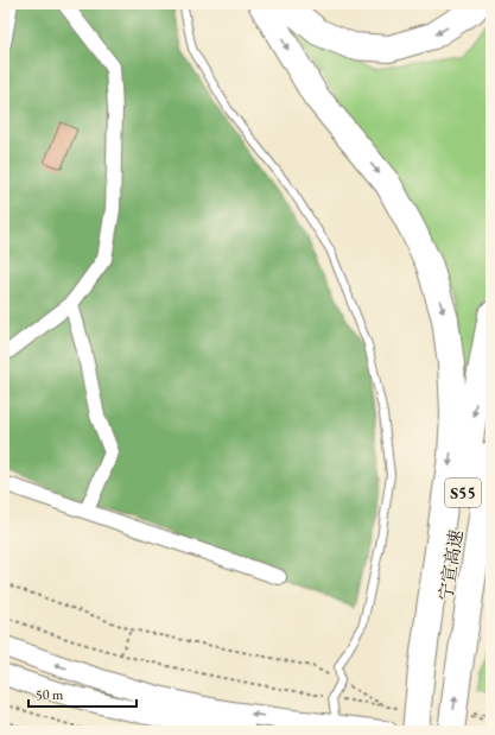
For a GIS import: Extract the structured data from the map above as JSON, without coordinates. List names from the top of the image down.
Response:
{
  "streets": {
    "highway": ["S55", "宁宣高速"]
  },
  "scale_bar": "50 m"
}
